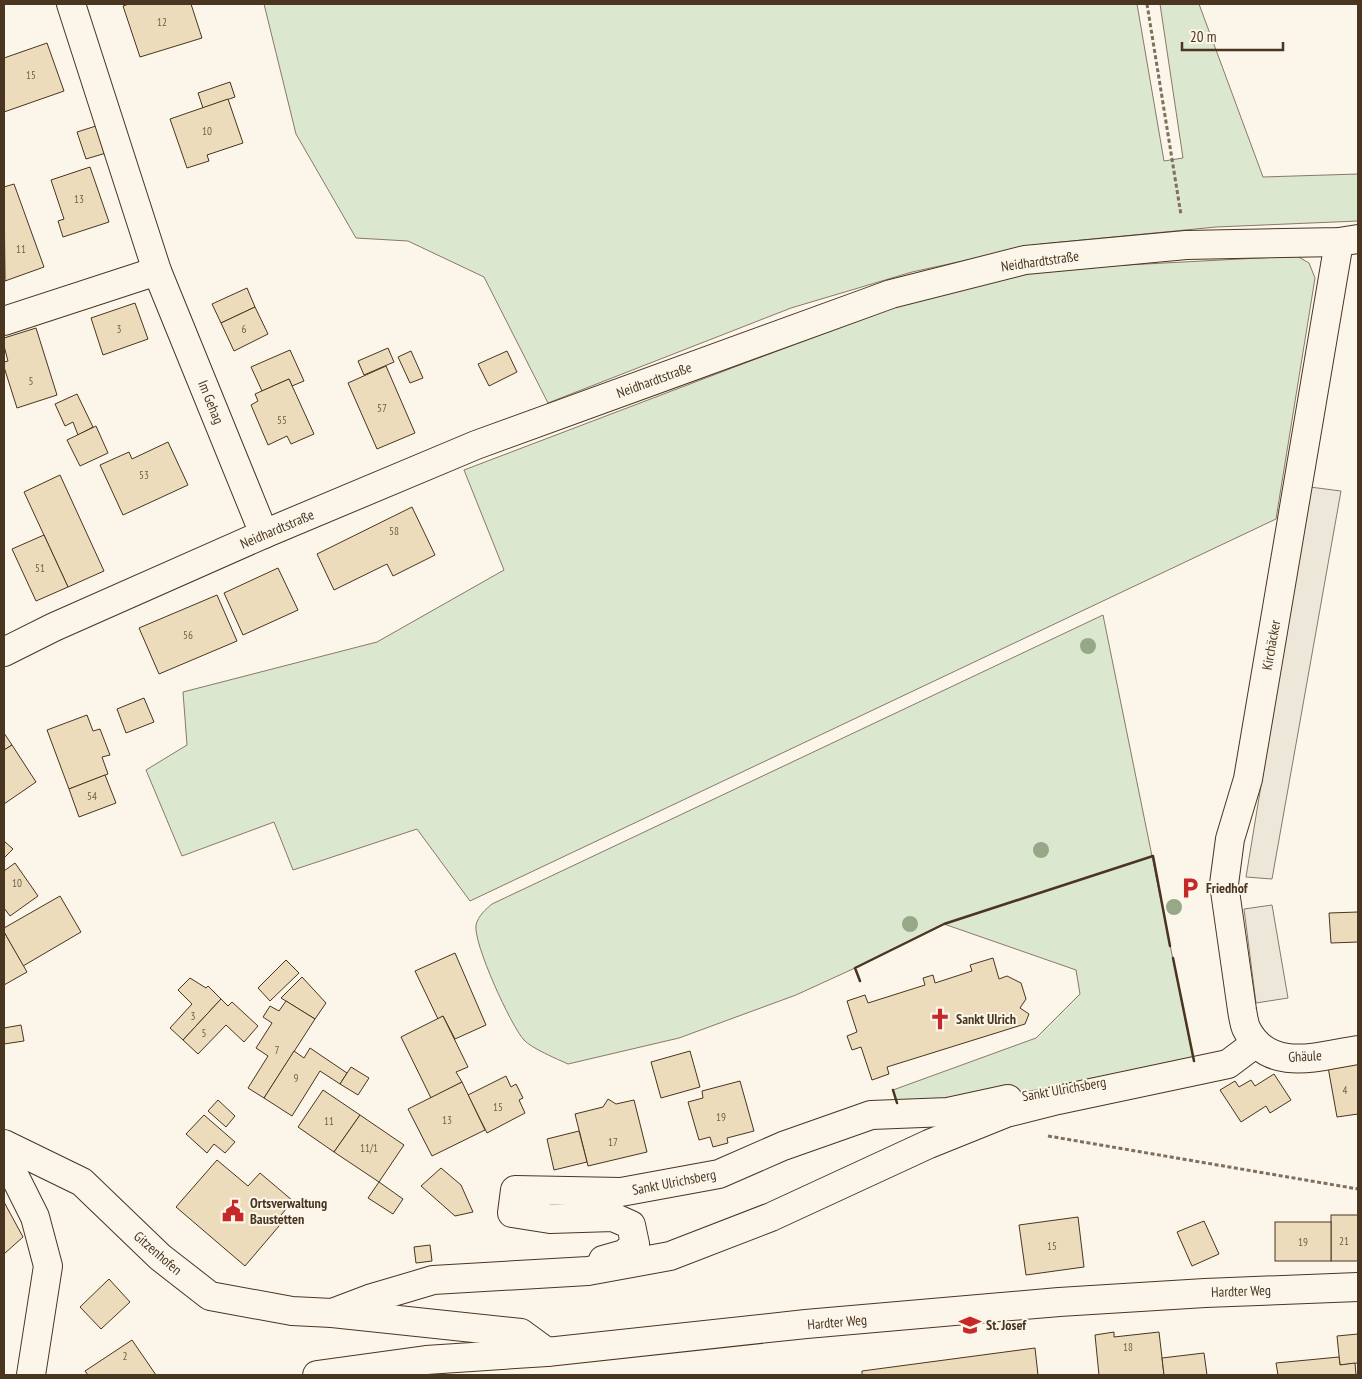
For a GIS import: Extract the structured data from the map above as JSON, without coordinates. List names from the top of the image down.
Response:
{
  "streets": {
    "street": [
      "Neidhardtstraße",
      "Im Gehag",
      "Kirchäcker",
      "Ghäule",
      "Sankt Ulrichsberg",
      "Gitzenhofen",
      "Hardter Weg"
    ]
  },
  "crossings": [
    ["Neidhardtstraße", "Im Gehag"],
    ["Neidhardtstraße", "Kirchäcker"],
    ["Kirchäcker", "Ghäule"],
    ["Kirchäcker", "Sankt Ulrichsberg"],
    ["Ghäule", "Sankt Ulrichsberg"],
    ["Sankt Ulrichsberg", "Gitzenhofen"]
  ],
  "places": {
    "parking": ["Friedhof"],
    "church": ["Sankt Ulrich"],
    "public building": ["Ortsverwaltung Baustetten"],
    "school or university": ["St. Josef"]
  },
  "house_numbers": [
    "12",
    "15",
    "10",
    "13",
    "11",
    "3",
    "6",
    "5",
    "57",
    "55",
    "53",
    "58",
    "51",
    "56",
    "54",
    "10",
    "3",
    "5",
    "7",
    "9",
    "4",
    "15",
    "19",
    "13",
    "11",
    "17",
    "11/1",
    "21",
    "19",
    "15",
    "18",
    "2"
  ],
  "scale_bar": "20 m"
}
